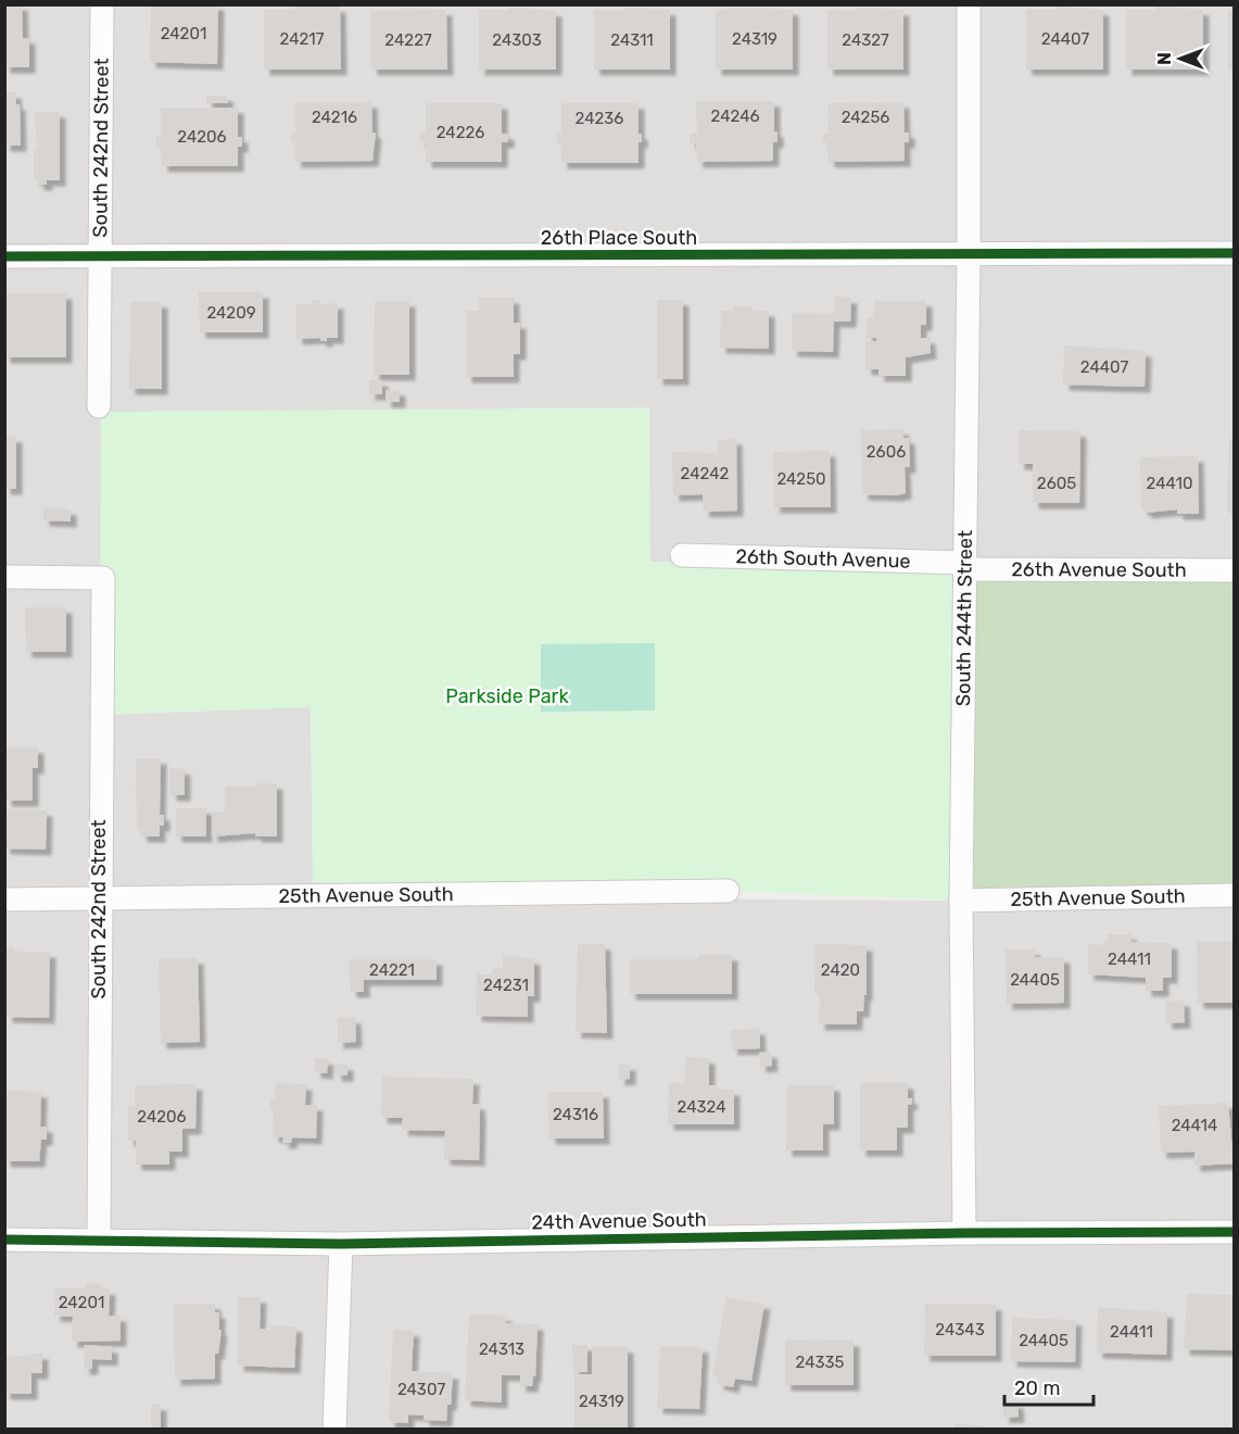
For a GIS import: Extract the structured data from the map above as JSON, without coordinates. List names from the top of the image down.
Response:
{
  "streets": {
    "street": [
      "South 242nd Street",
      "26th Place South",
      "26th South Avenue",
      "26th Avenue South",
      "South 244th Street",
      "25th Avenue South",
      "24th Avenue South"
    ]
  },
  "crossings": [
    ["South 242nd Street", "26th Place South"],
    ["South 242nd Street", "25th Avenue South"],
    ["South 242nd Street", "24th Avenue South"],
    ["26th Place South", "South 244th Street"],
    ["26th South Avenue", "26th Avenue South"],
    ["26th South Avenue", "South 244th Street"],
    ["26th Avenue South", "South 244th Street"],
    ["South 244th Street", "25th Avenue South"],
    ["South 244th Street", "24th Avenue South"]
  ],
  "parks": ["Parkside Park"],
  "house_numbers": [
    "24201",
    "24217",
    "24319",
    "24407",
    "24227",
    "24303",
    "24311",
    "24327",
    "24246",
    "24216",
    "24256",
    "24236",
    "24226",
    "24206",
    "24209",
    "24407",
    "2606",
    "24242",
    "24250",
    "2605",
    "24410",
    "24411",
    "24221",
    "2420",
    "24405",
    "24231",
    "24324",
    "24316",
    "24206",
    "24414",
    "24201",
    "24343",
    "24411",
    "24405",
    "24313",
    "24335",
    "24307",
    "24319"
  ],
  "scale_bar": "20 m",
  "north": "left"
}
